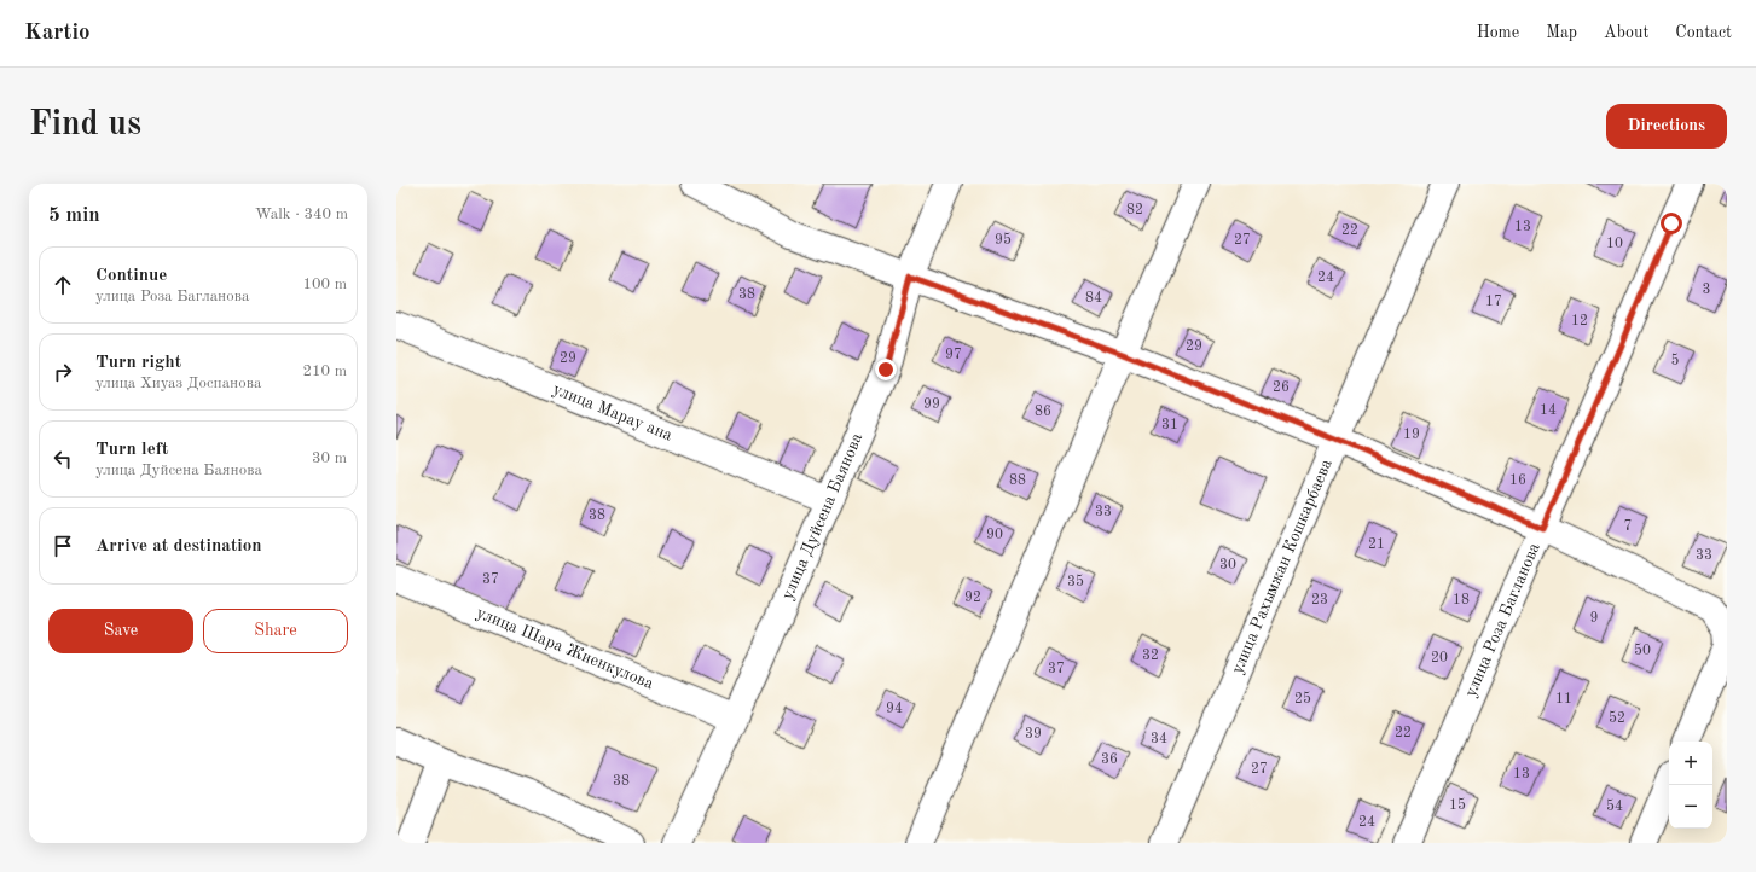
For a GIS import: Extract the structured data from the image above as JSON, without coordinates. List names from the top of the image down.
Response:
{
  "streets": {
    "street": [
      "улица Марау ана",
      "улица Дуйсена Баянова",
      "улица Рахымжан Кошкарбаева",
      "улица Роза Багланова",
      "улица Шара Жиенкулова"
    ]
  },
  "crossings": [
    ["улица Марау ана", "улица Дуйсена Баянова"],
    ["улица Дуйсена Баянова", "улица Шара Жиенкулова"]
  ],
  "house_numbers": [
    "82",
    "13",
    "22",
    "95",
    "27",
    "10",
    "24",
    "3",
    "38",
    "84",
    "17",
    "12",
    "29",
    "97",
    "29",
    "5",
    "26",
    "99",
    "14",
    "86",
    "31",
    "19",
    "88",
    "16",
    "33",
    "38",
    "7",
    "90",
    "21",
    "33",
    "30",
    "37",
    "35",
    "92",
    "23",
    "18",
    "9",
    "50",
    "32",
    "20",
    "37",
    "25",
    "11",
    "94",
    "52",
    "22",
    "39",
    "34",
    "36",
    "27",
    "13",
    "38",
    "15",
    "54",
    "24"
  ],
  "page": {
    "header": "Kartio",
    "nav": [
      "Home",
      "Map",
      "About",
      "Contact"
    ],
    "buttons": [
      "Directions",
      ["Save", "Share"]
    ],
    "title": "Find us",
    "heading": ["5 min", "Walk · 340 m"],
    "list": [
      ["Continue", "улица Роза Багланова", "100 m"],
      ["Turn right", "улица Хиуаз Доспанова", "210 m"],
      ["Turn left", "улица Дуйсена Баянова", "30 m"],
      "Arrive at destination"
    ],
    "map_buttons": ["+", "−"]
  }
}
